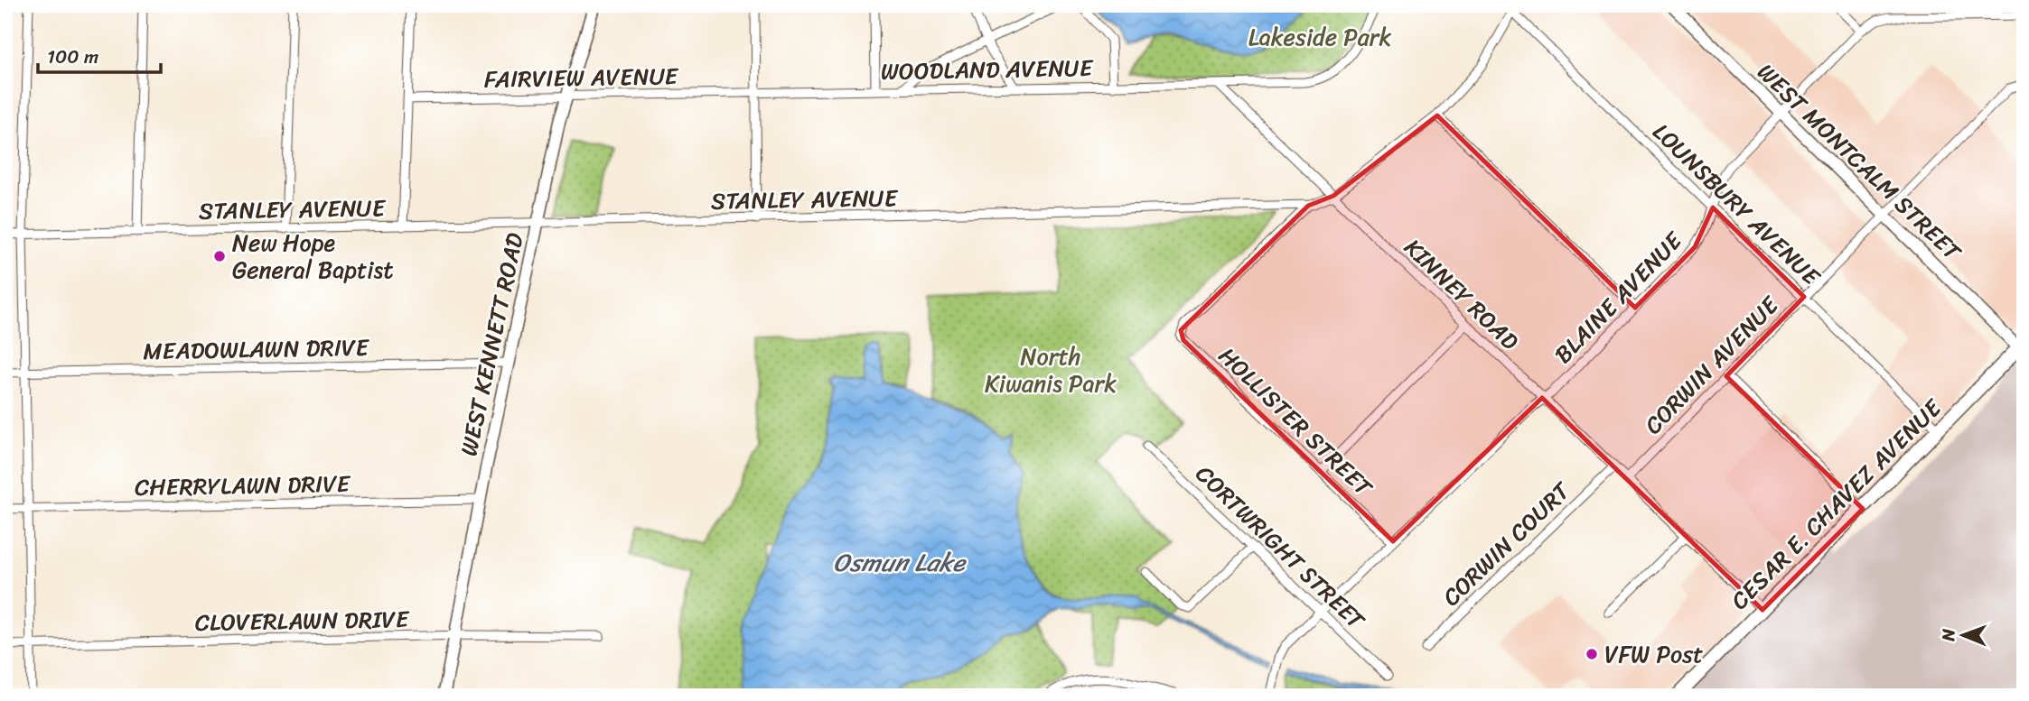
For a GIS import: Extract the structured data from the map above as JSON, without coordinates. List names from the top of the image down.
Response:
{
  "streets": {
    "main road": ["CESAR E. CHAVEZ AVENUE"],
    "street": [
      "WOODLAND AVENUE",
      "FAIRVIEW AVENUE",
      "WEST MONTCALM STREET",
      "STANLEY AVENUE",
      "LOUNSBURY AVENUE",
      "KINNEY ROAD",
      "BLAINE AVENUE",
      "WEST KENNETT ROAD",
      "MEADOWLAWN DRIVE",
      "CORWIN AVENUE",
      "HOLLISTER STREET",
      "CHERRYLAWN DRIVE",
      "CORWIN COURT",
      "CORTWRIGHT STREET",
      "CLOVERLAWN DRIVE"
    ]
  },
  "crossings": [
    ["WOODLAND AVENUE", "FAIRVIEW AVENUE"],
    ["WOODLAND AVENUE", "KINNEY ROAD"],
    ["FAIRVIEW AVENUE", "WEST KENNETT ROAD"],
    ["WEST MONTCALM STREET", "BLAINE AVENUE"],
    ["WEST MONTCALM STREET", "CORWIN AVENUE"],
    ["WEST MONTCALM STREET", "CESAR E. CHAVEZ AVENUE"],
    ["STANLEY AVENUE", "LOUNSBURY AVENUE"],
    ["STANLEY AVENUE", "KINNEY ROAD"],
    ["STANLEY AVENUE", "WEST KENNETT ROAD"],
    ["STANLEY AVENUE", "HOLLISTER STREET"],
    ["LOUNSBURY AVENUE", "BLAINE AVENUE"],
    ["LOUNSBURY AVENUE", "CORWIN AVENUE"],
    ["LOUNSBURY AVENUE", "CESAR E. CHAVEZ AVENUE"],
    ["KINNEY ROAD", "BLAINE AVENUE"],
    ["KINNEY ROAD", "CORWIN AVENUE"],
    ["KINNEY ROAD", "CESAR E. CHAVEZ AVENUE"],
    ["KINNEY ROAD", "CORWIN COURT"],
    ["BLAINE AVENUE", "HOLLISTER STREET"],
    ["BLAINE AVENUE", "CORTWRIGHT STREET"],
    ["WEST KENNETT ROAD", "MEADOWLAWN DRIVE"],
    ["WEST KENNETT ROAD", "CHERRYLAWN DRIVE"],
    ["WEST KENNETT ROAD", "CLOVERLAWN DRIVE"]
  ],
  "water": ["Osmun Lake"],
  "parks": ["Lakeside Park", "North Kiwanis Park"],
  "places": ["New Hope General Baptist", "VFW Post"],
  "scale_bar": "100 m",
  "north": "left"
}
